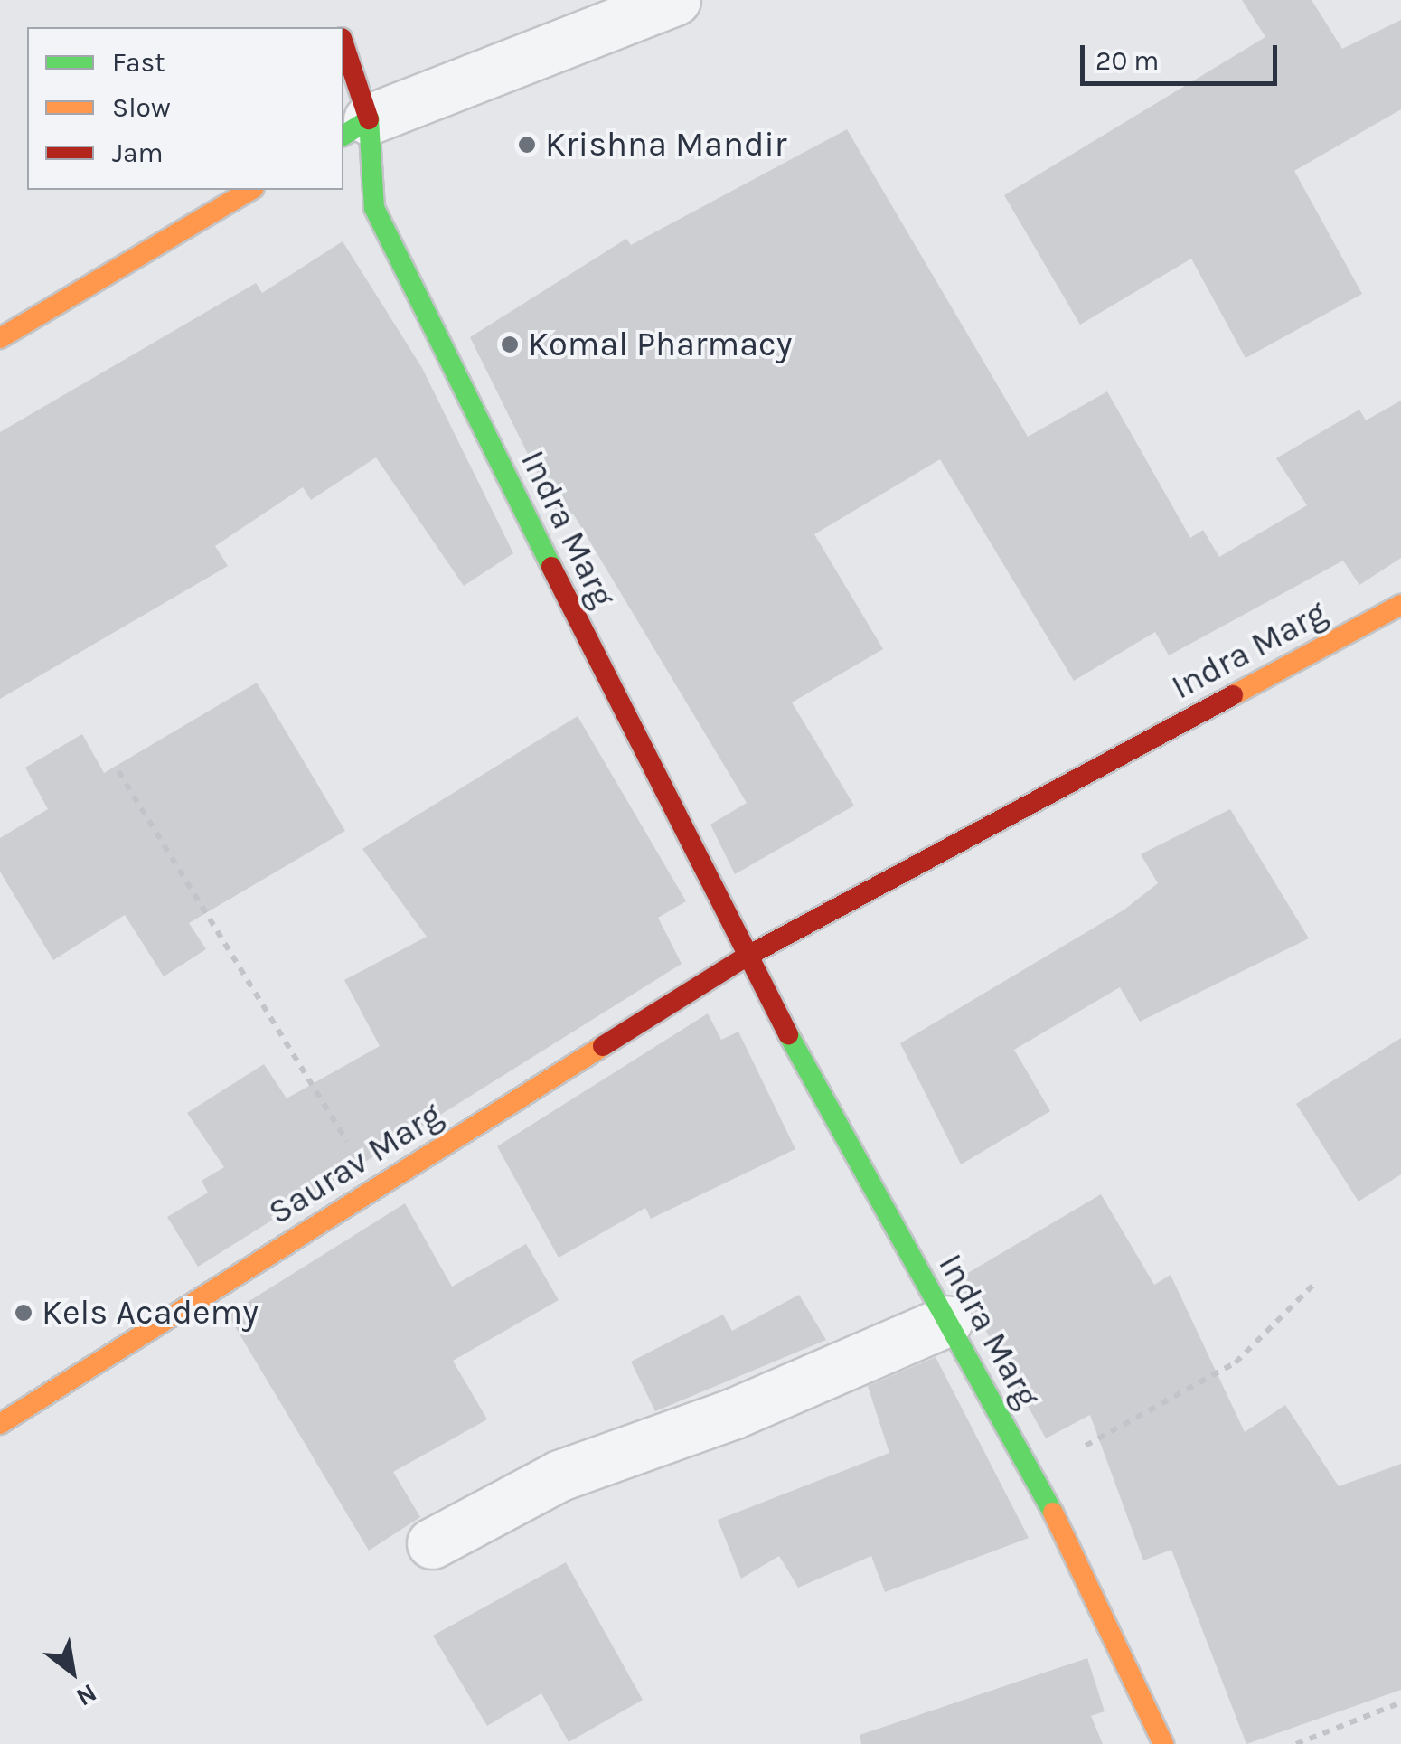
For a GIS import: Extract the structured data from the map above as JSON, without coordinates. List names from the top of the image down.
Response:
{
  "streets": {
    "main road": ["Indra Marg", "Saurav Marg"]
  },
  "crossings": [
    ["Indra Marg", "Saurav Marg"]
  ],
  "places": ["Krishna Mandir", "Komal Pharmacy", "Kels Academy"],
  "legend": ["Fast", "Slow", "Jam"],
  "scale_bar": "20 m",
  "north": "bottom right"
}
